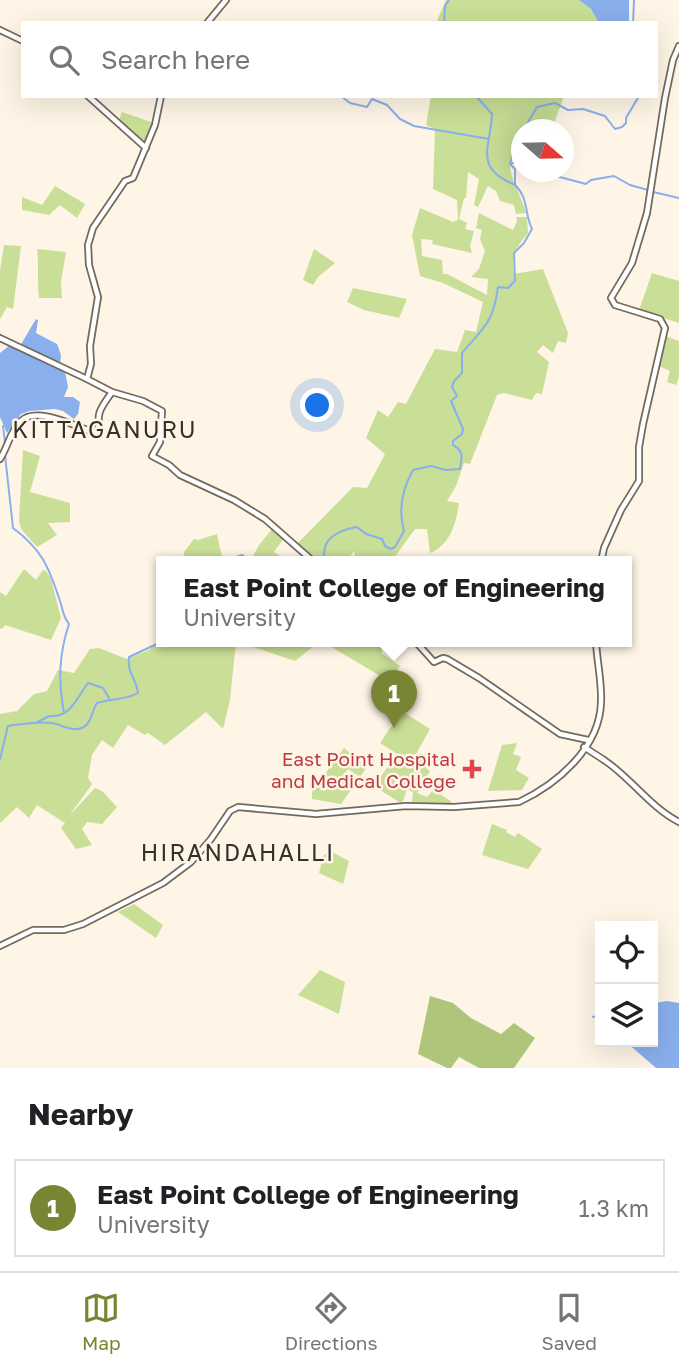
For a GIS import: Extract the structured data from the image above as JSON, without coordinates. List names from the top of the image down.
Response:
{
  "districts": ["KITTAGANURU", "HIRANDAHALLI"],
  "places": {
    "health": ["East Point Hospital and Medical College"]
  },
  "north": "right",
  "page": {
    "search": "Search here",
    "popup": ["East Point College of Engineering", "University"],
    "pins": "1",
    "heading": "Nearby",
    "list": [
      {
        "mark": "1",
        "name": "East Point College of Engineering",
        "note": "University",
        "value": "1.3 km"
      }
    ],
    "nav": ["Map", "Directions", "Saved"]
  }
}
